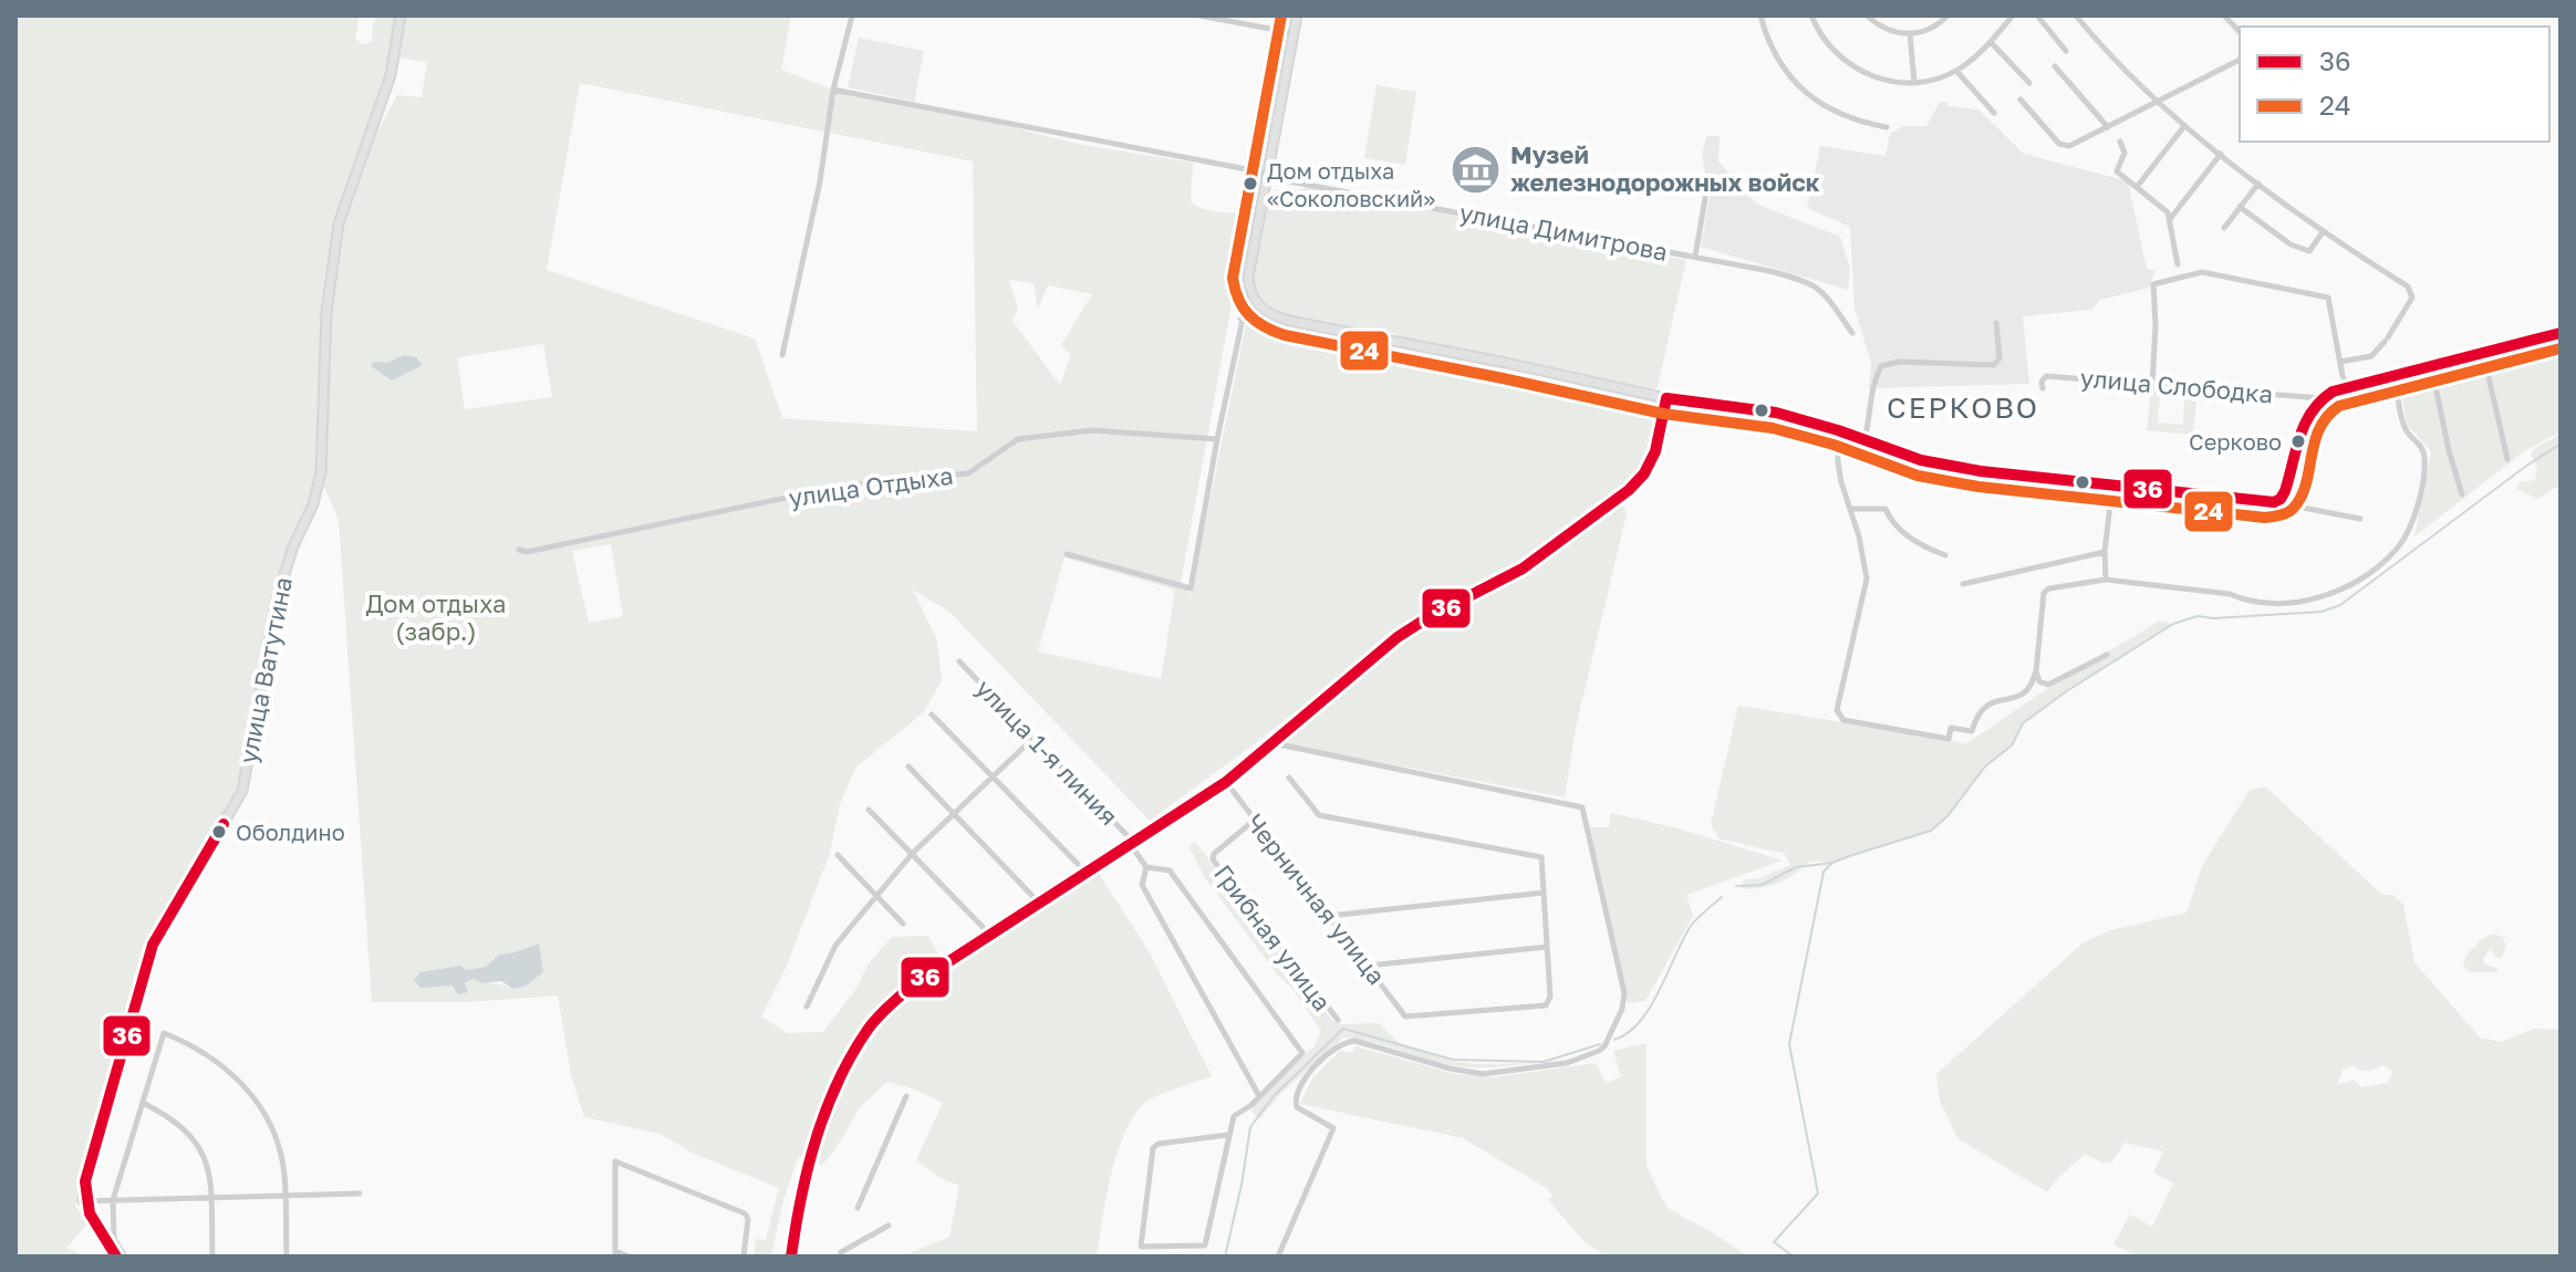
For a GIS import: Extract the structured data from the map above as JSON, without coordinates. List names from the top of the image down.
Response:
{
  "streets": {
    "street": [
      "улица Димитрова",
      "улица Слободка",
      "улица Отдыха",
      "улица Ватутина",
      "улица 1-я линия",
      "Черничная улица",
      "Грибная улица"
    ]
  },
  "crossings": [
    ["Черничная улица", "Грибная улица"]
  ],
  "districts": ["СЕРКОВО"],
  "parks": ["Дом отдыха (забр.)"],
  "places": {
    "museum": ["Музей железнодорожных войск"],
    "other": ["Дом отдыха «Соколовский»", "Серково", "Оболдино"]
  },
  "lines": ["transit line 24", "transit line 36"],
  "legend": ["36", "24"]
}
